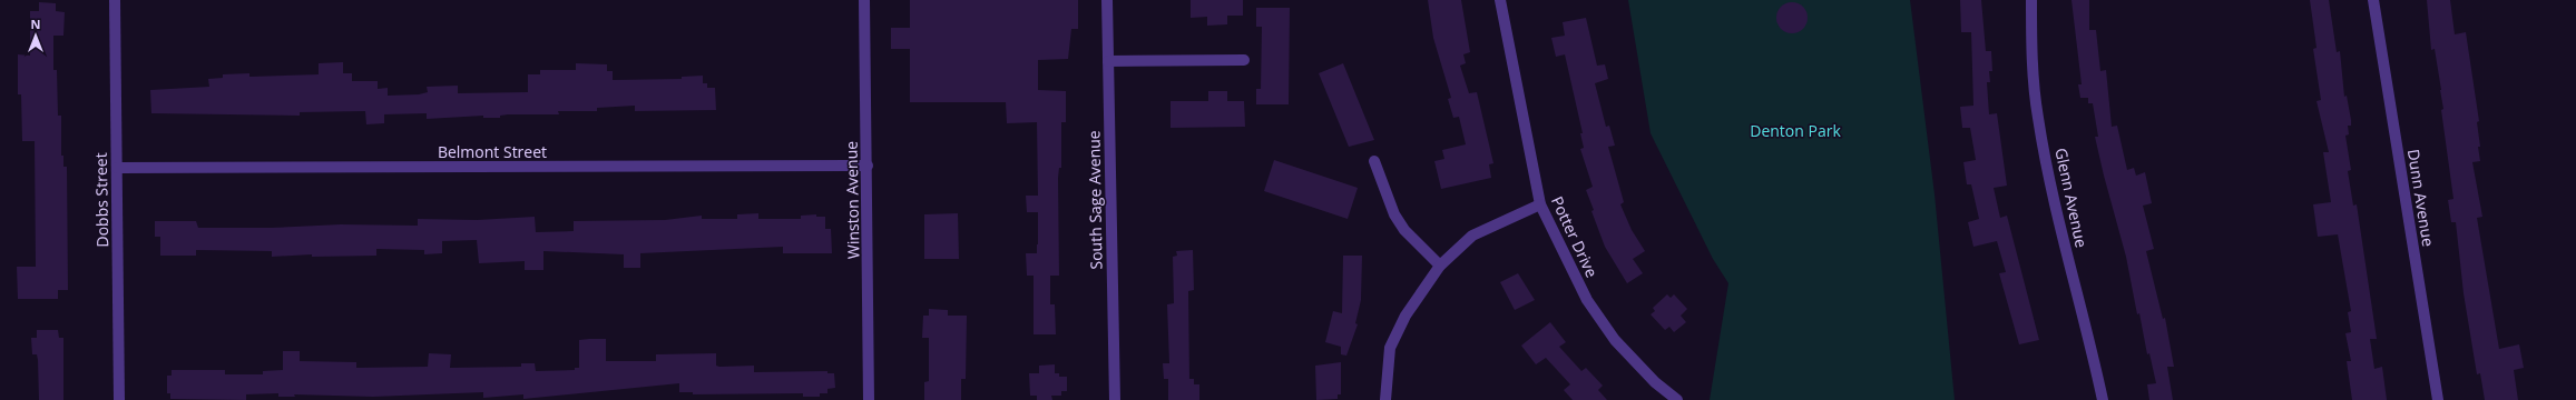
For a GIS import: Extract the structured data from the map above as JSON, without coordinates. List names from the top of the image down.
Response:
{
  "streets": {
    "street": [
      "Belmont Street",
      "Glenn Avenue",
      "Dunn Avenue",
      "Dobbs Street",
      "Winston Avenue",
      "South Sage Avenue",
      "Potter Drive"
    ]
  },
  "crossings": [
    ["Belmont Street", "Dobbs Street"],
    ["Belmont Street", "Winston Avenue"]
  ],
  "parks": ["Denton Park"],
  "north": "top"
}
